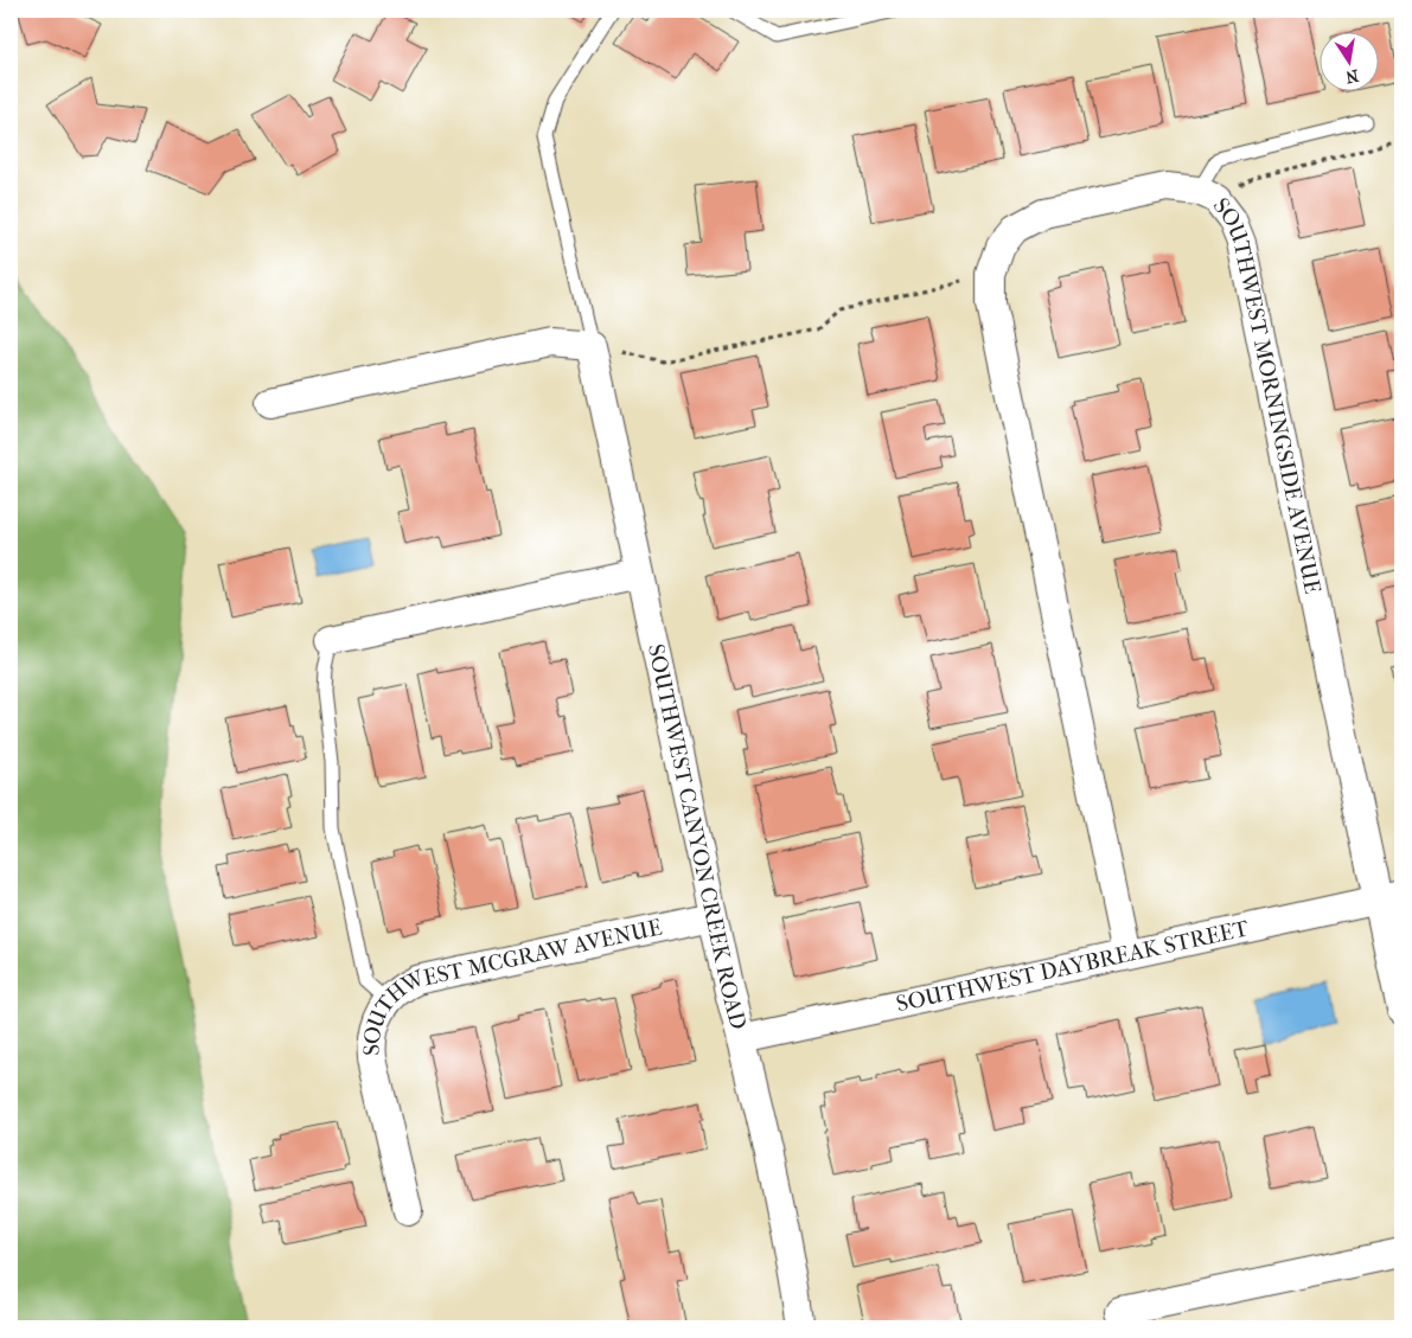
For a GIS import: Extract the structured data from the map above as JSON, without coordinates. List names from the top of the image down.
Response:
{
  "streets": {
    "street": [
      "SOUTHWEST MORNINGSIDE AVENUE",
      "SOUTHWEST CANYON CREEK ROAD",
      "SOUTHWEST DAYBREAK STREET",
      "SOUTHWEST MCGRAW AVENUE"
    ]
  },
  "crossings": [
    ["SOUTHWEST MORNINGSIDE AVENUE", "SOUTHWEST DAYBREAK STREET"],
    ["SOUTHWEST CANYON CREEK ROAD", "SOUTHWEST DAYBREAK STREET"],
    ["SOUTHWEST CANYON CREEK ROAD", "SOUTHWEST MCGRAW AVENUE"]
  ],
  "north": "bottom"
}
